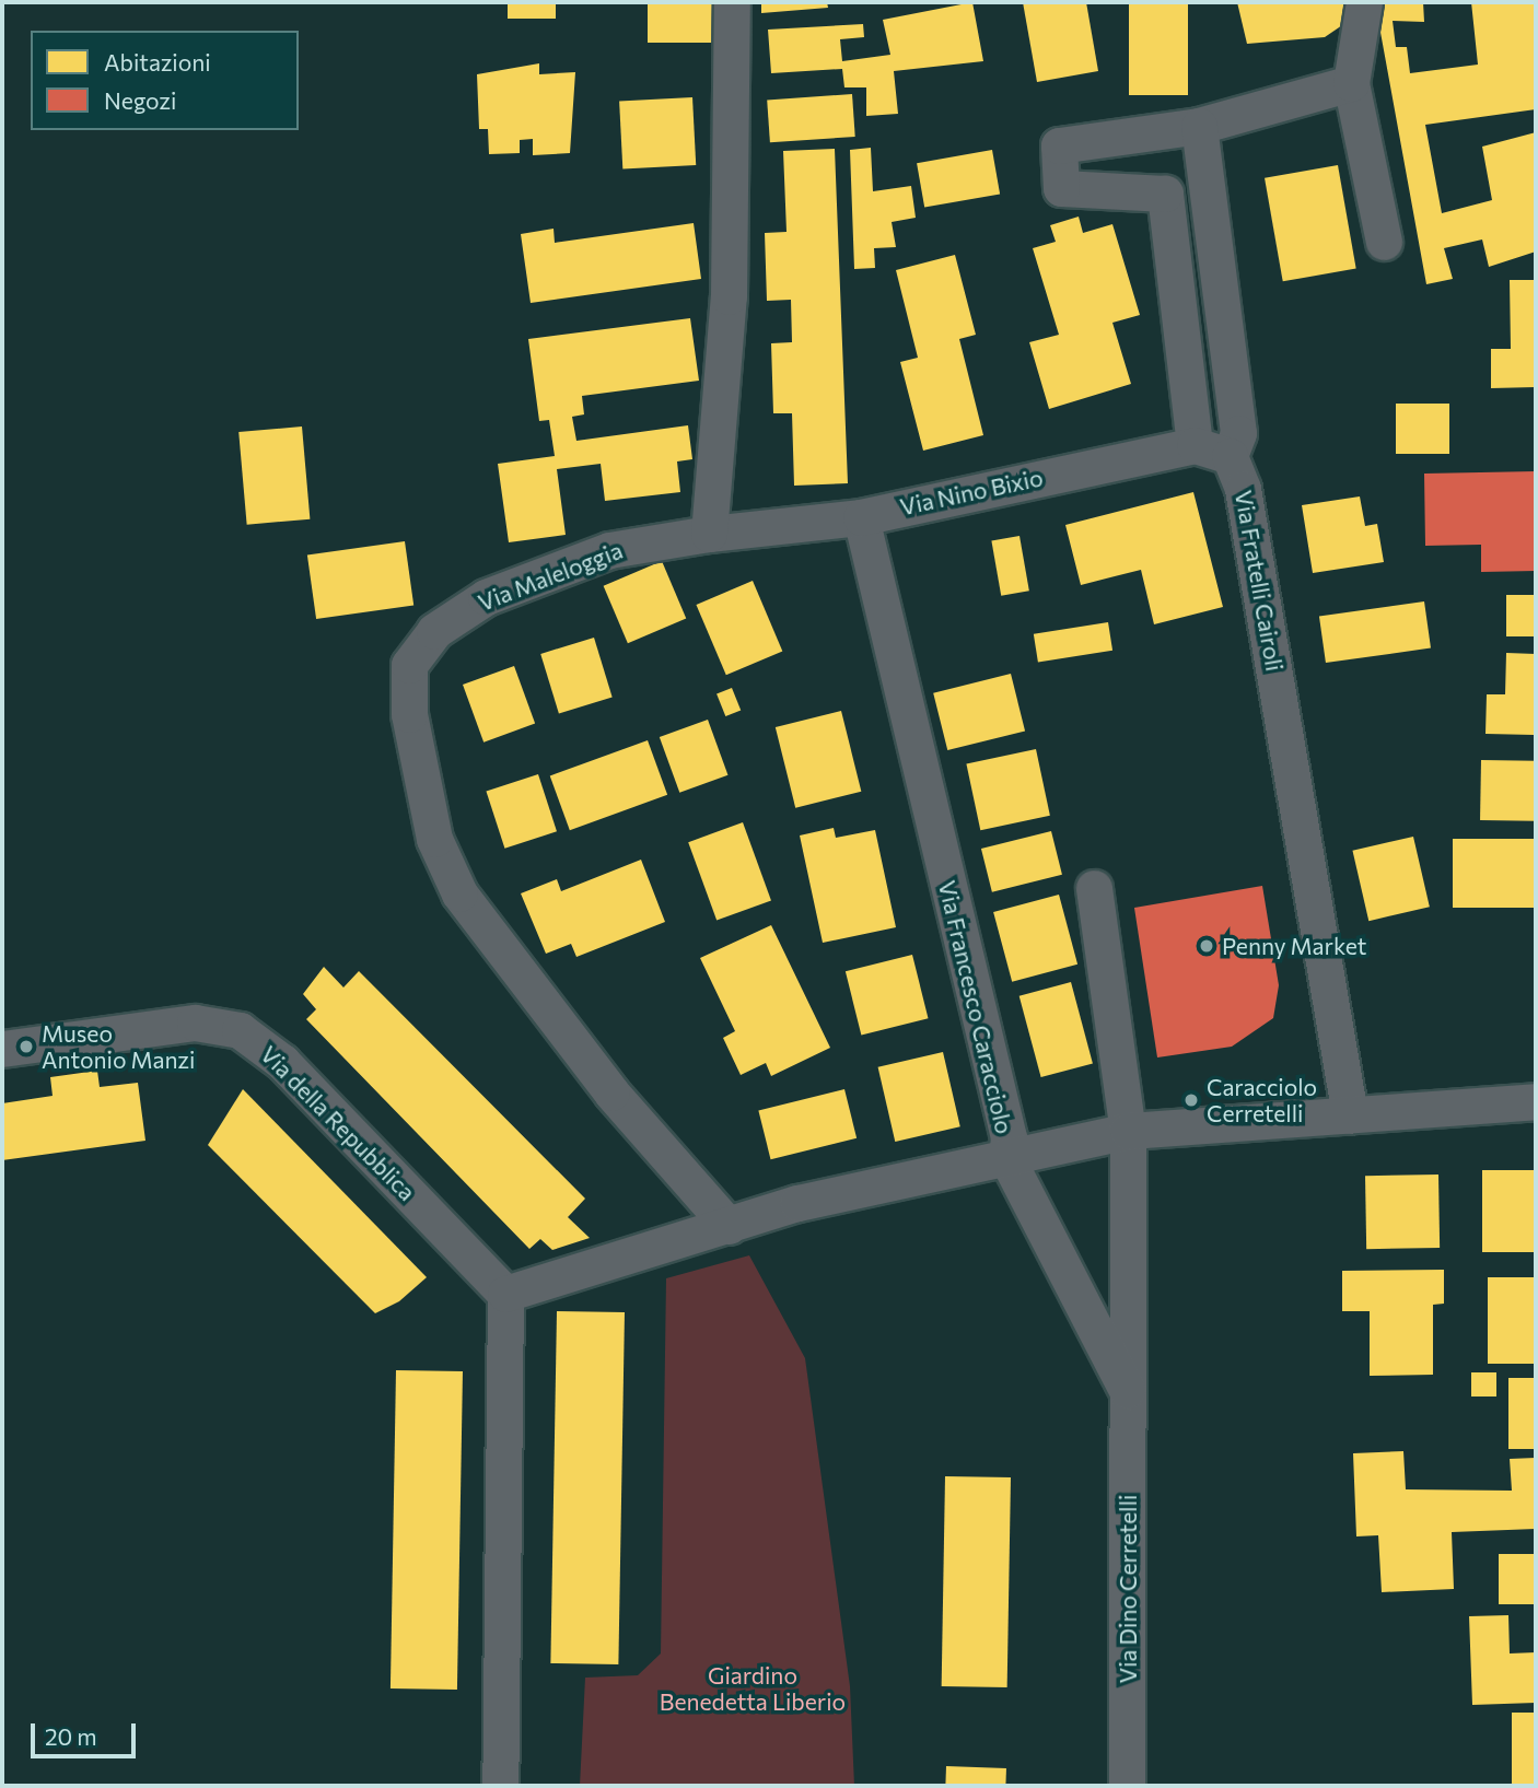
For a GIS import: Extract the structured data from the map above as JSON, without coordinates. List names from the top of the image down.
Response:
{
  "streets": {
    "street": [
      "Via Nino Bixio",
      "Via Maleloggia",
      "Via Fratelli Cairoli",
      "Via Francesco Caracciolo",
      "Via della Repubblica",
      "Via Dino Cerretelli"
    ]
  },
  "crossings": [
    ["Via Nino Bixio", "Via Maleloggia"],
    ["Via Nino Bixio", "Via Francesco Caracciolo"],
    ["Via Fratelli Cairoli", "Via Francesco Caracciolo"],
    ["Via Francesco Caracciolo", "Via Dino Cerretelli"]
  ],
  "parks": ["Giardino Benedetta Liberio"],
  "places": ["Penny Market", "Museo Antonio Manzi", "Caracciolo Cerretelli"],
  "legend": ["Abitazioni", "Negozi"],
  "scale_bar": "20 m"
}
